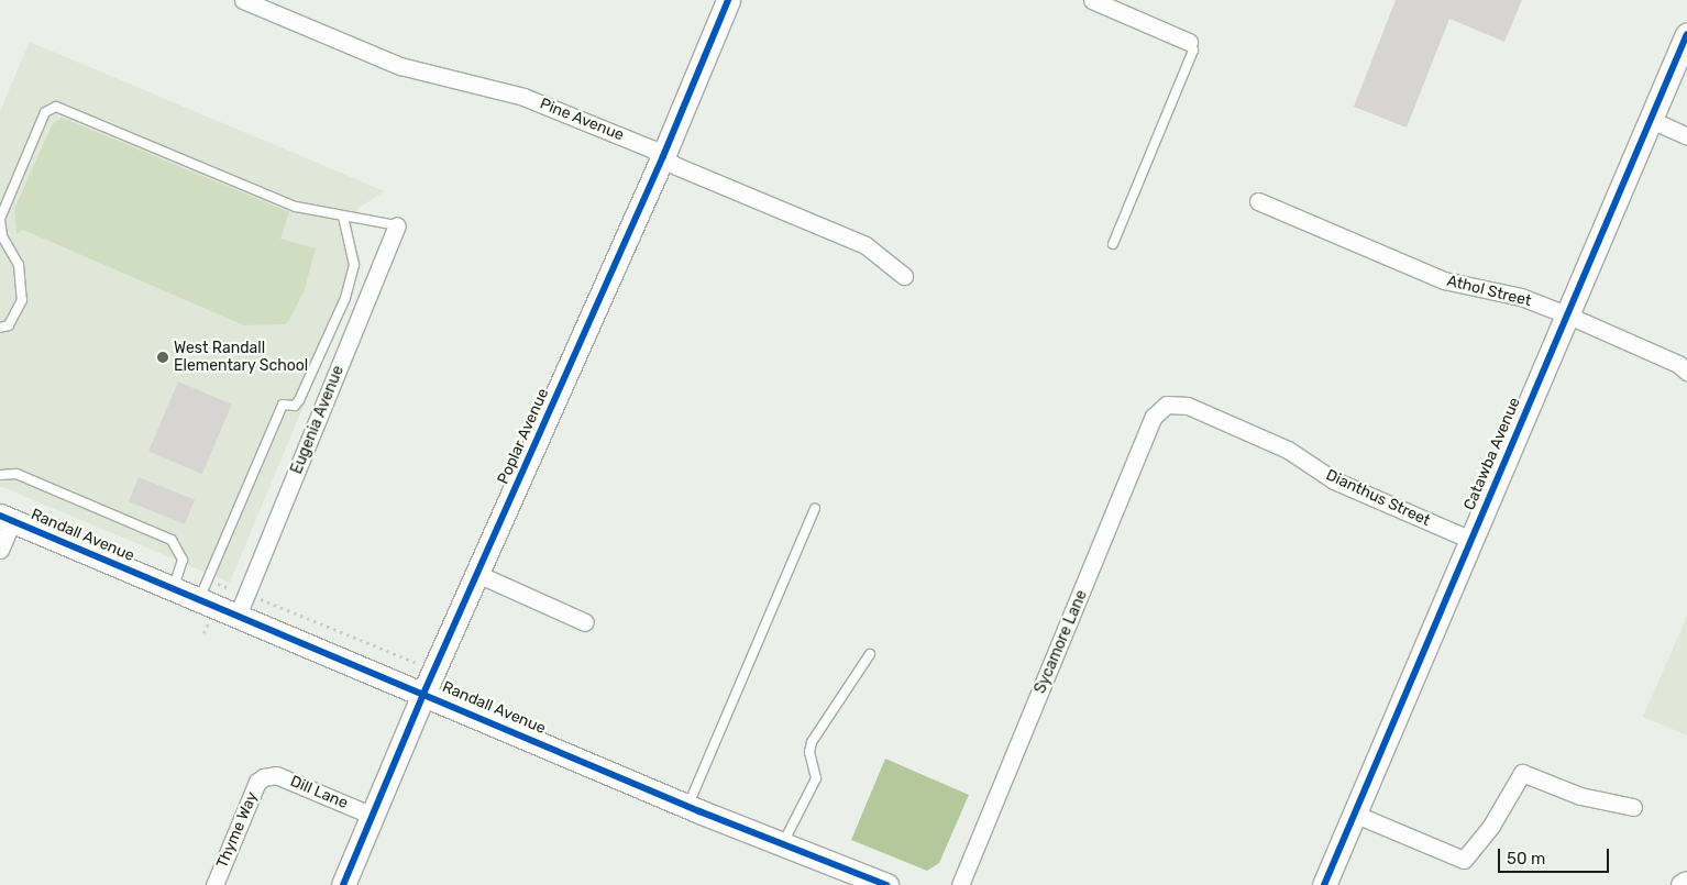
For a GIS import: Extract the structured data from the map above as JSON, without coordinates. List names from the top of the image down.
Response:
{
  "streets": {
    "street": [
      "Pine Avenue",
      "Athol Street",
      "Eugenia Avenue",
      "Poplar Avenue",
      "Catawba Avenue",
      "Dianthus Street",
      "Randall Avenue",
      "Sycamore Lane",
      "Dill Lane",
      "Thyme Way"
    ]
  },
  "crossings": [
    ["Pine Avenue", "Poplar Avenue"],
    ["Athol Street", "Catawba Avenue"],
    ["Eugenia Avenue", "Randall Avenue"],
    ["Poplar Avenue", "Randall Avenue"],
    ["Poplar Avenue", "Dill Lane"],
    ["Catawba Avenue", "Dianthus Street"],
    ["Dianthus Street", "Sycamore Lane"],
    ["Dill Lane", "Thyme Way"]
  ],
  "places": ["West Randall Elementary School"],
  "scale_bar": "50 m"
}
